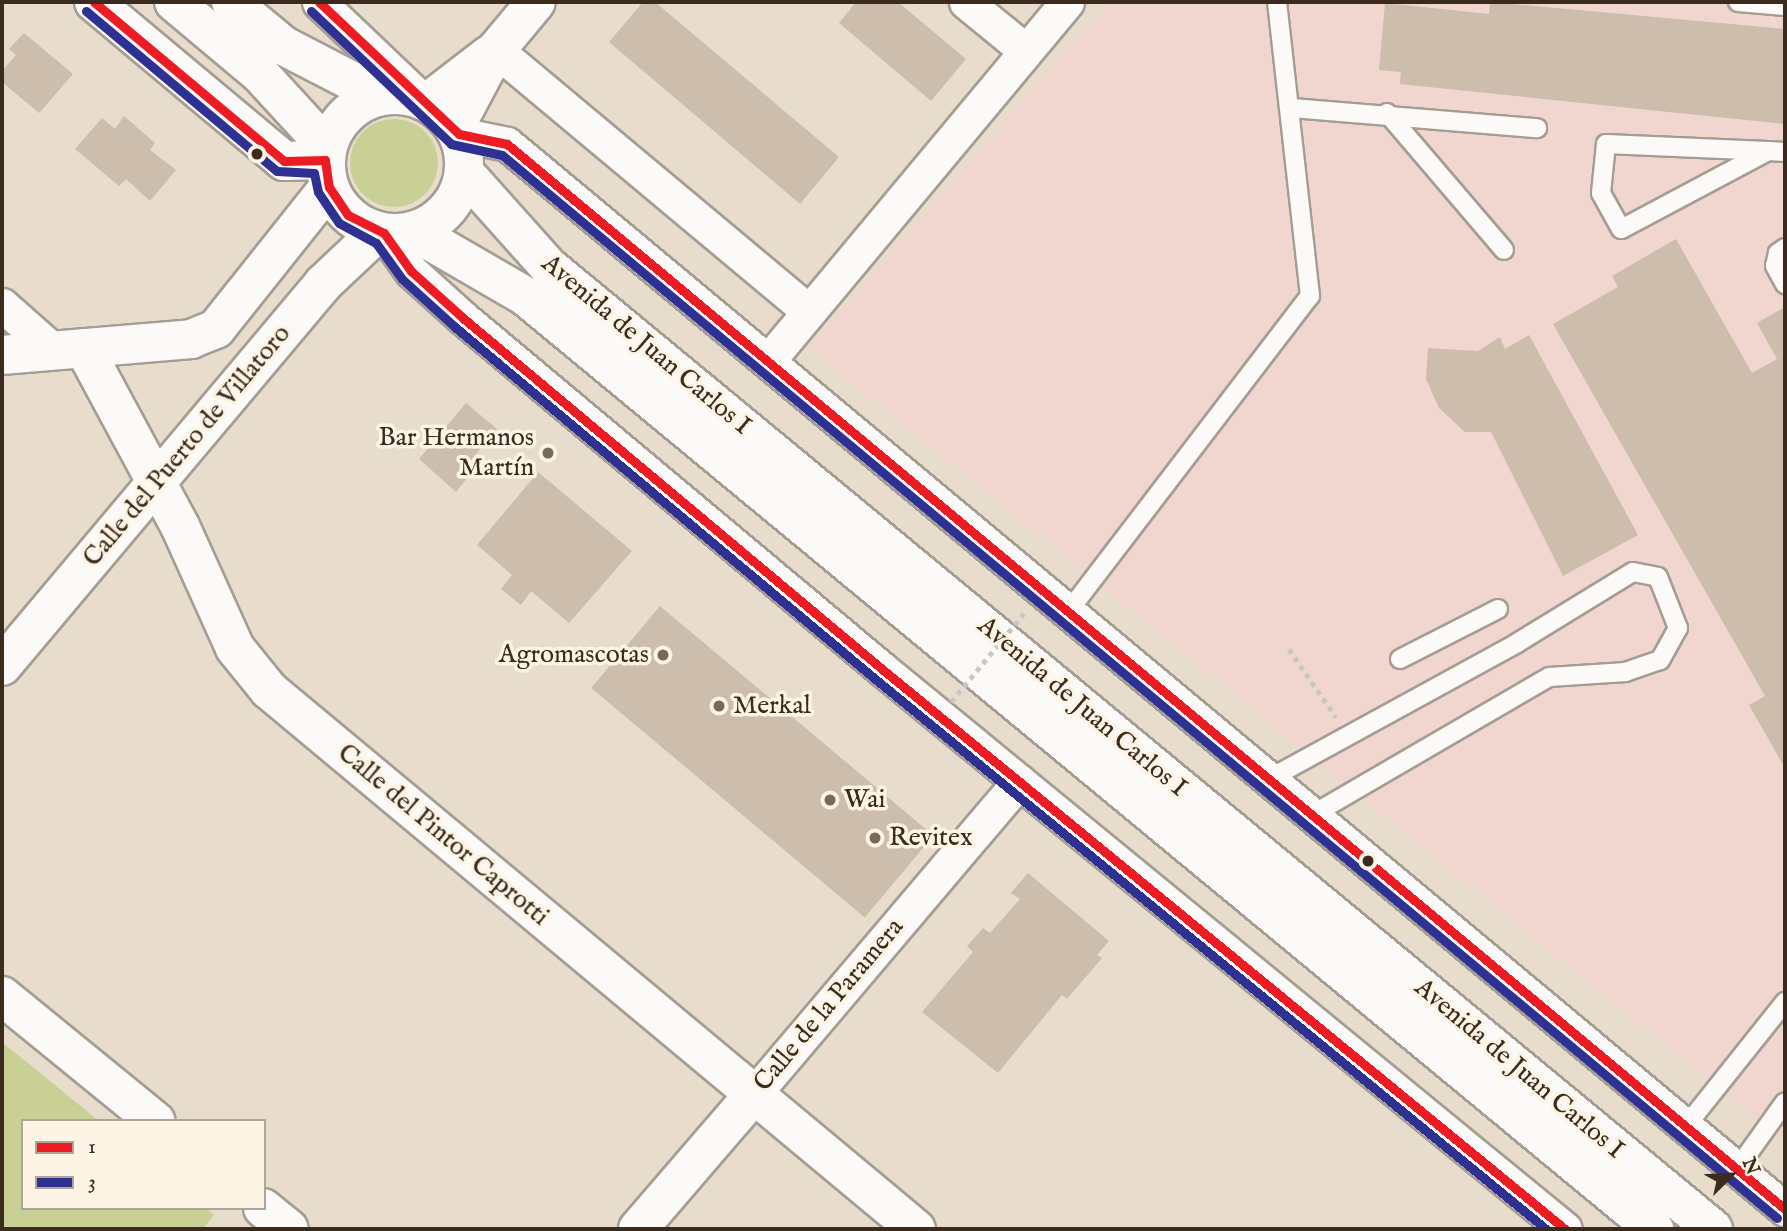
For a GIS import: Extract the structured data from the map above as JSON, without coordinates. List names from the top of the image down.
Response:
{
  "streets": {
    "main road": [
      "Avenida de Juan Carlos I",
      "Calle del Puerto de Villatoro",
      "Calle del Pintor Caprotti",
      "Calle de la Paramera"
    ]
  },
  "crossings": [
    ["Avenida de Juan Carlos I", "Calle del Puerto de Villatoro"],
    ["Calle del Puerto de Villatoro", "Calle del Pintor Caprotti"],
    ["Calle del Pintor Caprotti", "Calle de la Paramera"]
  ],
  "places": [
    "Bar Hermanos Martín",
    "Agromascotas",
    "Merkal",
    "Wai",
    "Revitex"
  ],
  "lines": ["transit line 1", "transit line 3"],
  "legend": ["1", "3"],
  "north": "top right"
}
